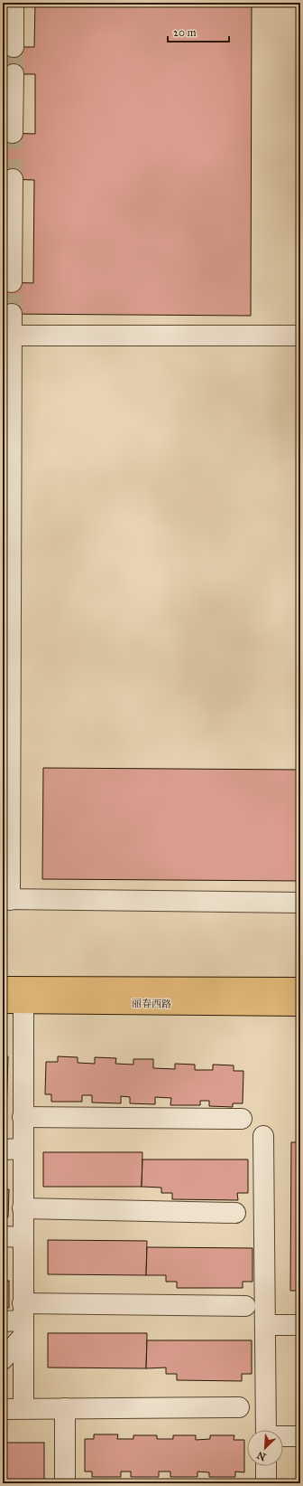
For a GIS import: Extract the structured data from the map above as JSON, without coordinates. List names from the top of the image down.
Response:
{
  "streets": {
    "main road": ["丽春西路"]
  },
  "scale_bar": "20 m",
  "north": "bottom left"
}
